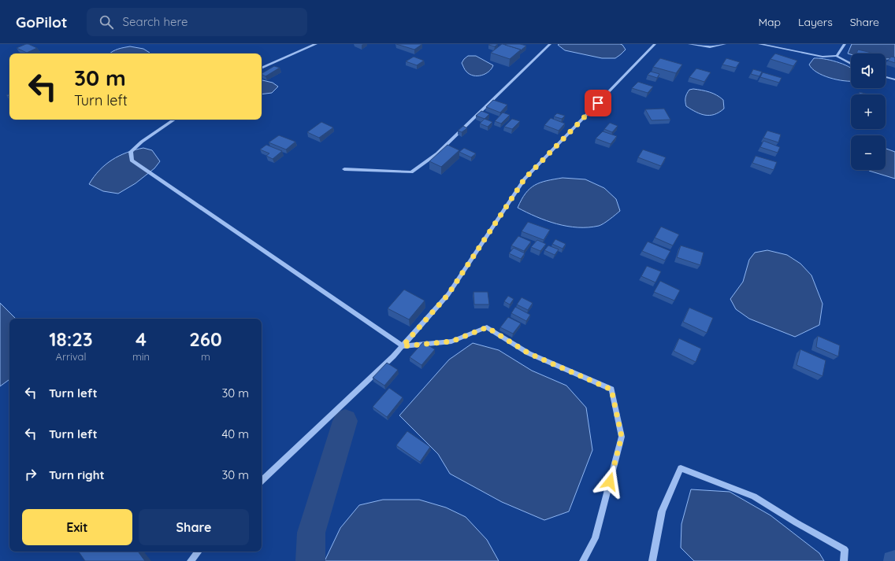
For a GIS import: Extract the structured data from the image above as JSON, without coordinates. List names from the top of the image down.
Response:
{
  "page": {
    "header": "GoPilot",
    "search": "Search here",
    "nav": ["Map", "Layers", "Share"],
    "map_buttons": ["+", "−"],
    "turn": ["30 m", "Turn left"],
    "eta": [
      "18:23",
      "Arrival",
      "4",
      "min",
      "260",
      "m"
    ],
    "list": [
      {
        "name": "Turn left",
        "value": "30 m"
      },
      {
        "name": "Turn left",
        "value": "40 m"
      },
      {
        "name": "Turn right",
        "value": "30 m"
      }
    ],
    "buttons": ["Exit", "Share"]
  }
}
